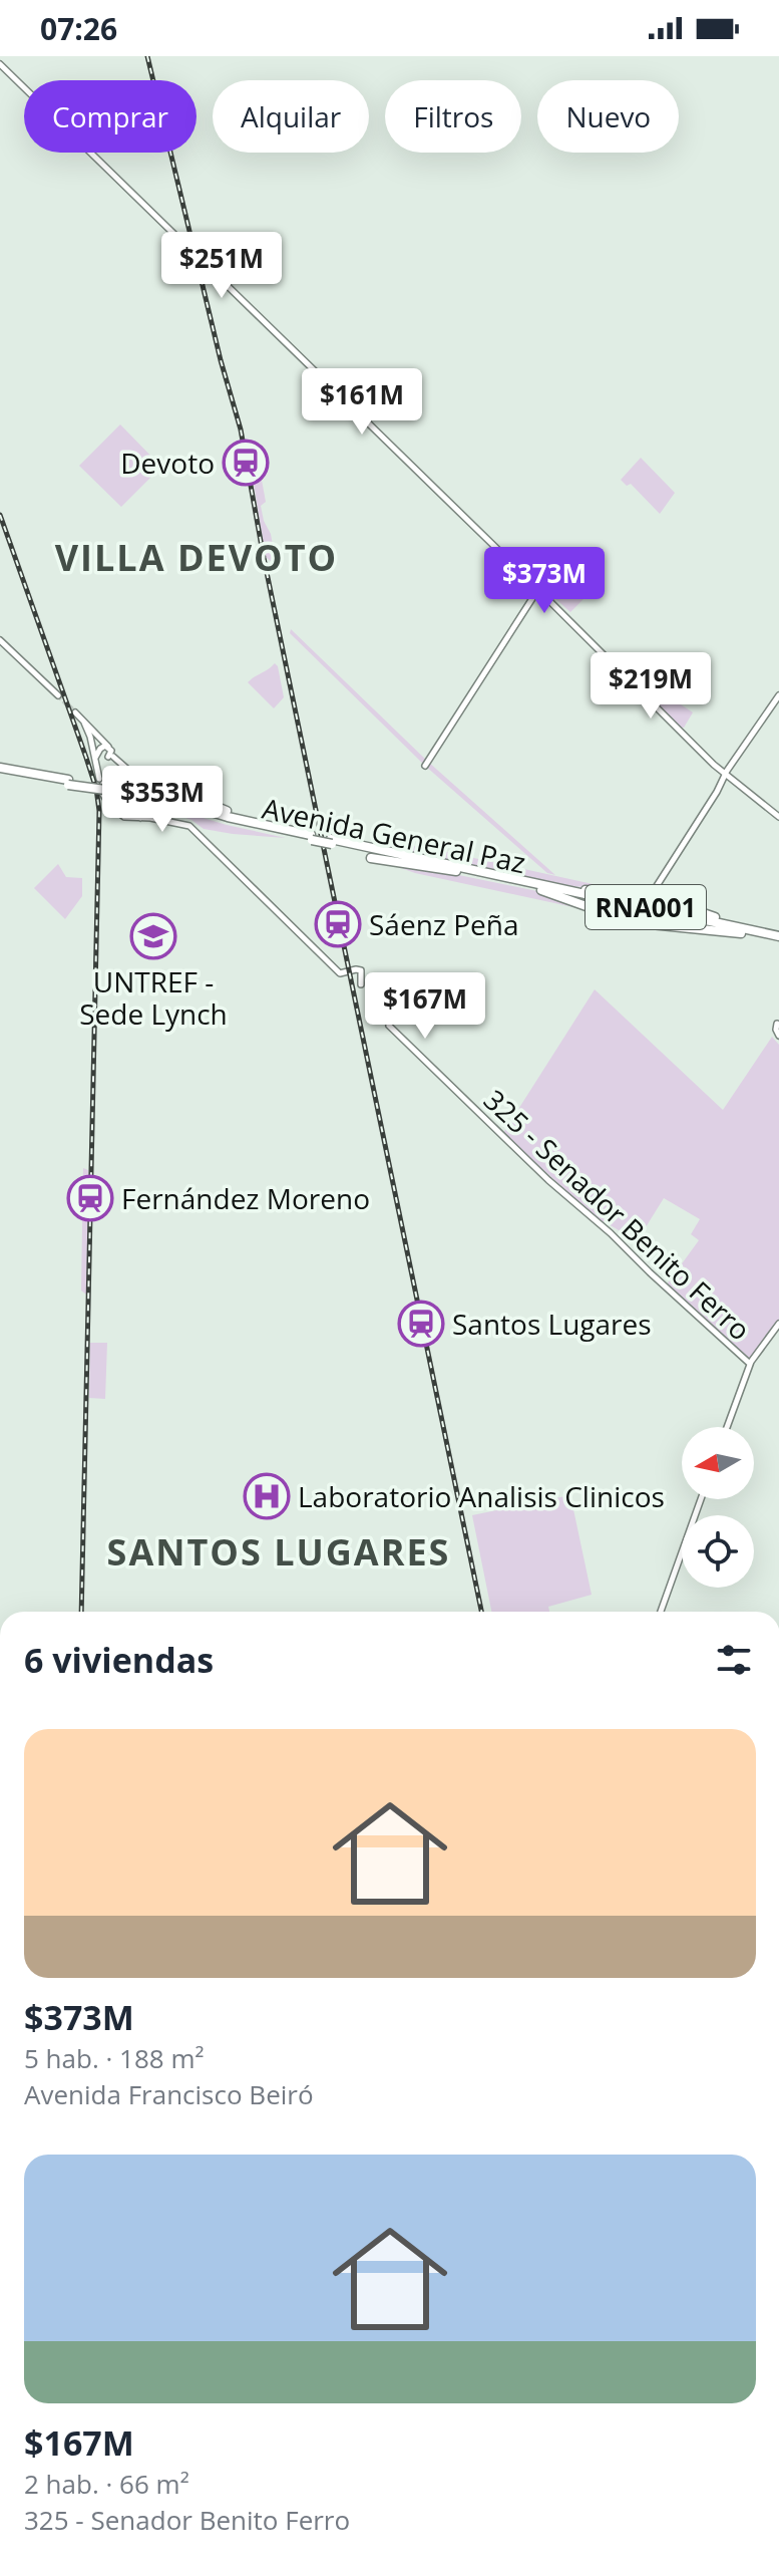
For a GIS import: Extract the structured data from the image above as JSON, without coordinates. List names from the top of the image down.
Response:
{
  "streets": {
    "highway": ["Avenida General Paz", "RNA001"],
    "main road": ["325 - Senador Benito Ferro"]
  },
  "districts": ["VILLA DEVOTO", "SANTOS LUGARES"],
  "places": {
    "station": [
      "Devoto",
      "Sáenz Peña",
      "Fernández Moreno",
      "Santos Lugares"
    ],
    "school or university": ["UNTREF - Sede Lynch"],
    "hospital": ["Laboratorio Analisis Clinicos"]
  },
  "north": "left",
  "page": {
    "status": "07:26",
    "chip": [
      "Comprar",
      "Alquilar",
      "Filtros",
      "Nuevo"
    ],
    "price": [
      "$251M",
      "$161M",
      "$373M",
      "$219M",
      "$353M",
      "$167M"
    ],
    "heading": "6 viviendas",
    "list": [
      {
        "name": "$373M",
        "note": "5 hab. · 188 m² · Avenida Francisco Beiró"
      },
      {
        "name": "$167M",
        "note": "2 hab. · 66 m² · 325 - Senador Benito Ferro"
      }
    ]
  }
}
